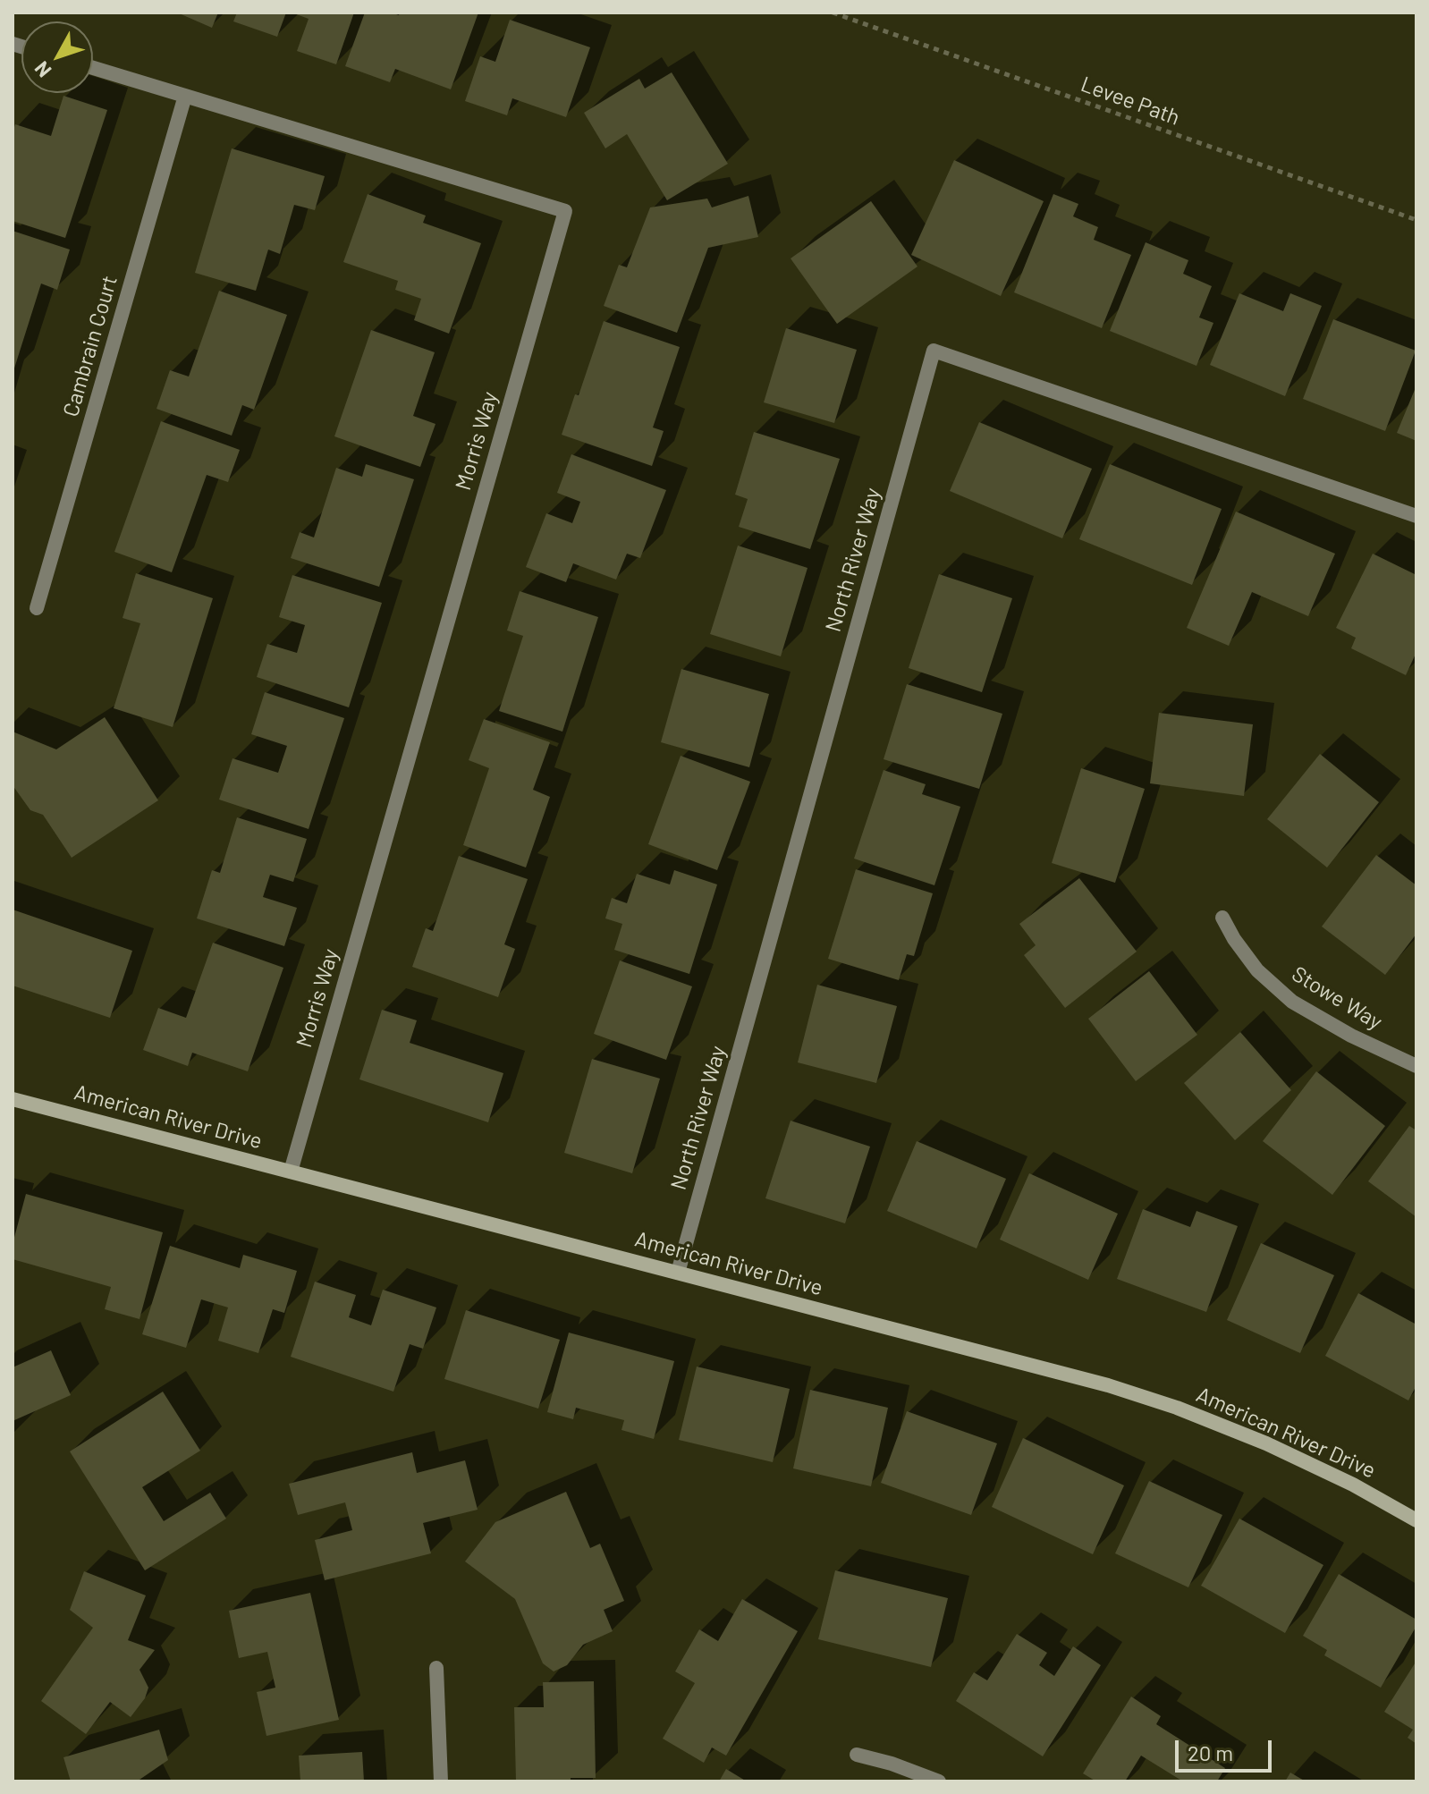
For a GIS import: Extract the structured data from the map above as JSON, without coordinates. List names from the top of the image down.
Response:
{
  "streets": {
    "street": [
      "Cambrain Court",
      "Morris Way",
      "North River Way",
      "Stowe Way",
      "American River Drive"
    ],
    "path": ["Levee Path"]
  },
  "crossings": [
    ["Cambrain Court", "Morris Way"],
    ["Morris Way", "American River Drive"],
    ["North River Way", "American River Drive"]
  ],
  "scale_bar": "20 m",
  "north": "bottom left"
}
